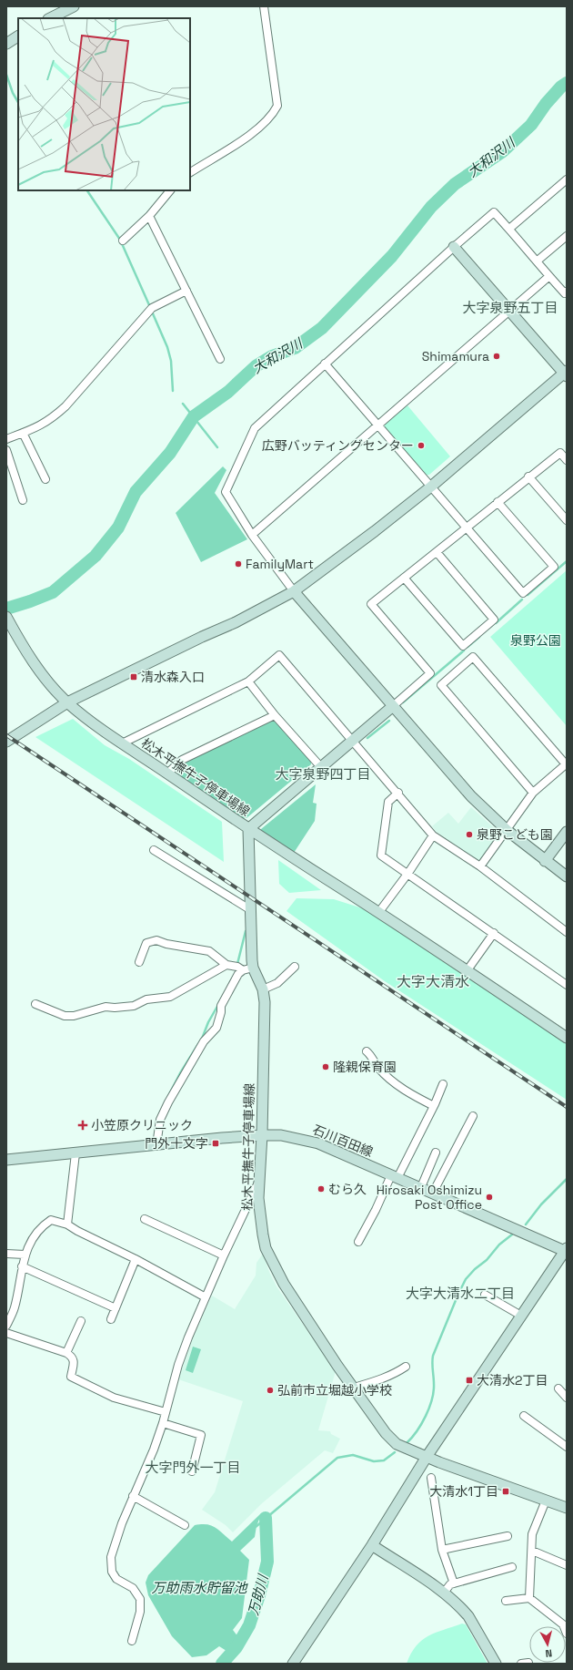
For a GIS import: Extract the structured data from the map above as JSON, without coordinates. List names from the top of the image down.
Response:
{
  "streets": {
    "street": ["松木平撫牛子停車場線", "石川百田線"]
  },
  "crossings": [
    ["松木平撫牛子停車場線", "石川百田線"]
  ],
  "districts": [
    "大字泉野五丁目",
    "大字泉野四丁目",
    "大字大清水",
    "大字大清水二丁目",
    "大字門外一丁目"
  ],
  "water": ["大和沢川", "万助雨水貯留池", "万助川"],
  "parks": ["泉野公園"],
  "places": {
    "other": [
      "Shimamura",
      "広野バッティングセンター",
      "FamilyMart",
      "泉野こども園",
      "隆親保育園",
      "むら久",
      "Hirosaki Oshimizu Post Office",
      "弘前市立堀越小学校"
    ],
    "transit": [
      "清水森入口",
      "門外十文字",
      "大清水2丁目",
      "大清水1丁目"
    ],
    "health": ["小笠原クリニック"]
  },
  "north": "bottom"
}
